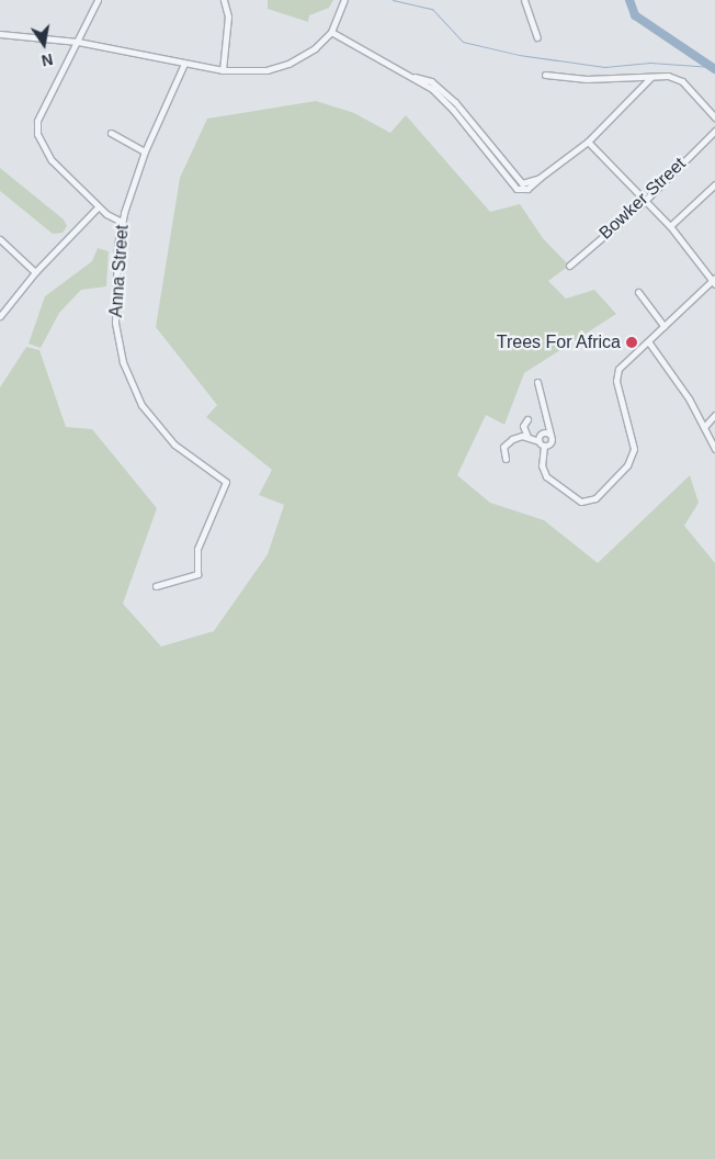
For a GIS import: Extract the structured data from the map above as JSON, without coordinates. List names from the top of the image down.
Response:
{
  "streets": {
    "street": ["Bowker Street", "Anna Street"]
  },
  "places": ["Trees For Africa"],
  "north": "bottom"
}
